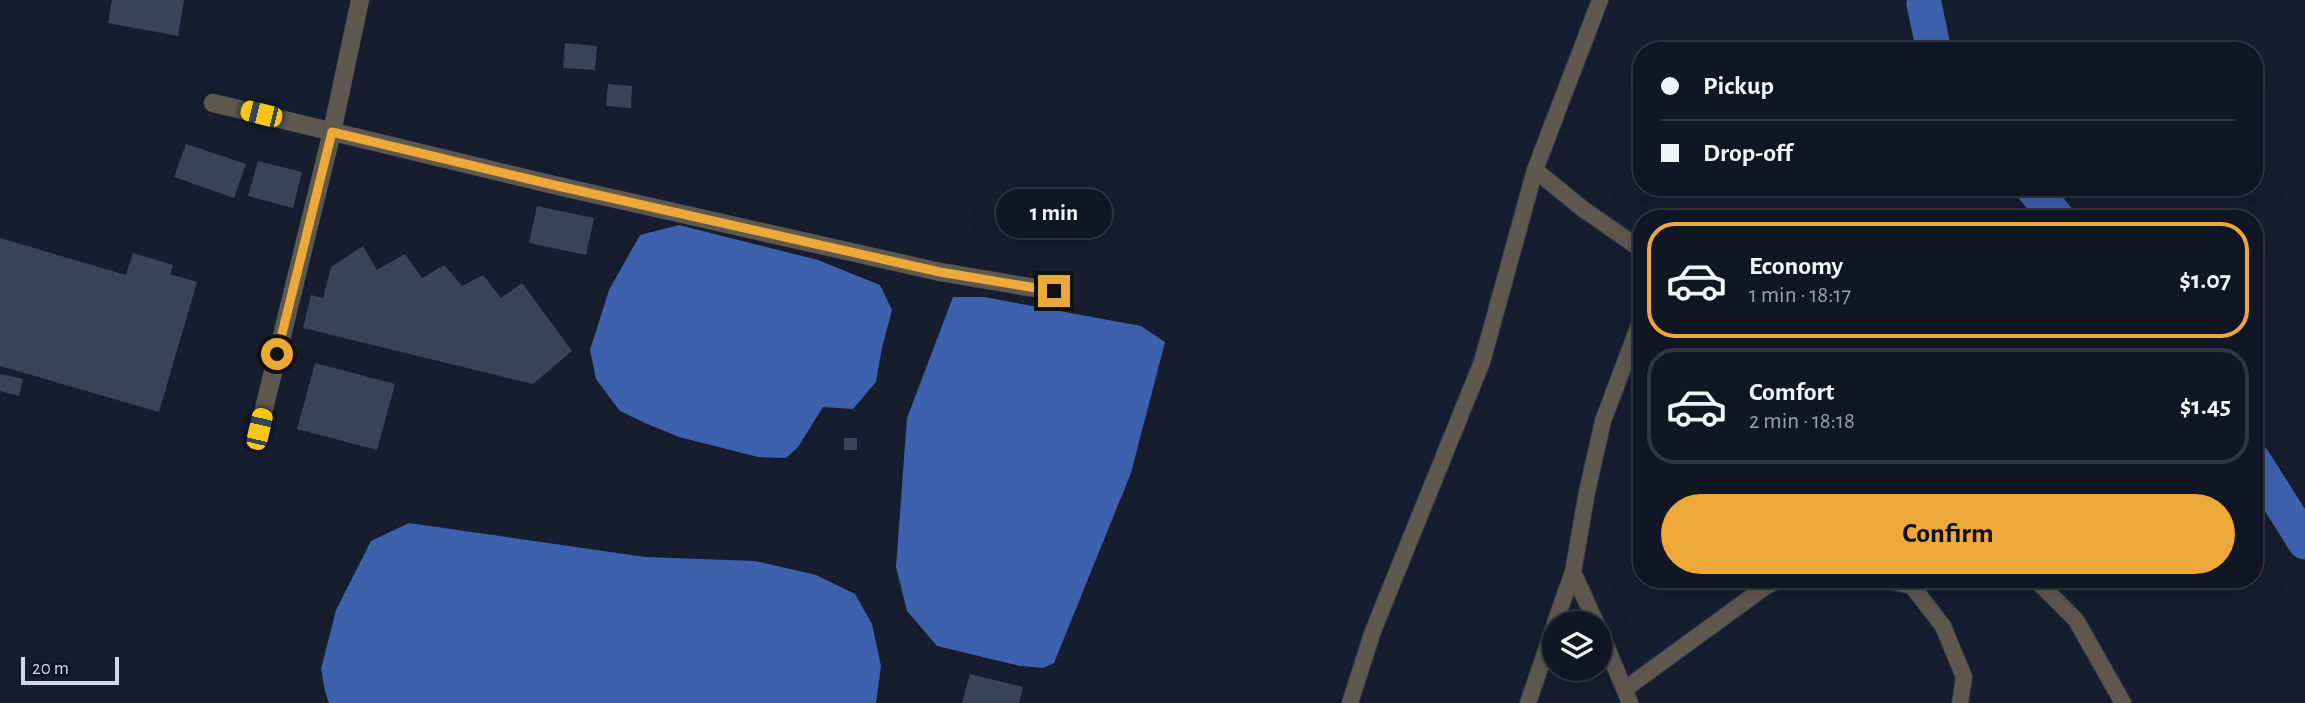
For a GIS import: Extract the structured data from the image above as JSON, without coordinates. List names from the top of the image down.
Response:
{
  "scale_bar": "20 m",
  "page": {
    "banner": ["Pickup", "Drop-off"],
    "bubble": "1 min",
    "list": [
      {
        "name": "Economy",
        "note": "1 min · 18:17",
        "value": "$1.07"
      },
      {
        "name": "Comfort",
        "note": "2 min · 18:18",
        "value": "$1.45"
      }
    ],
    "buttons": "Confirm",
    "scale": "20 m"
  }
}
